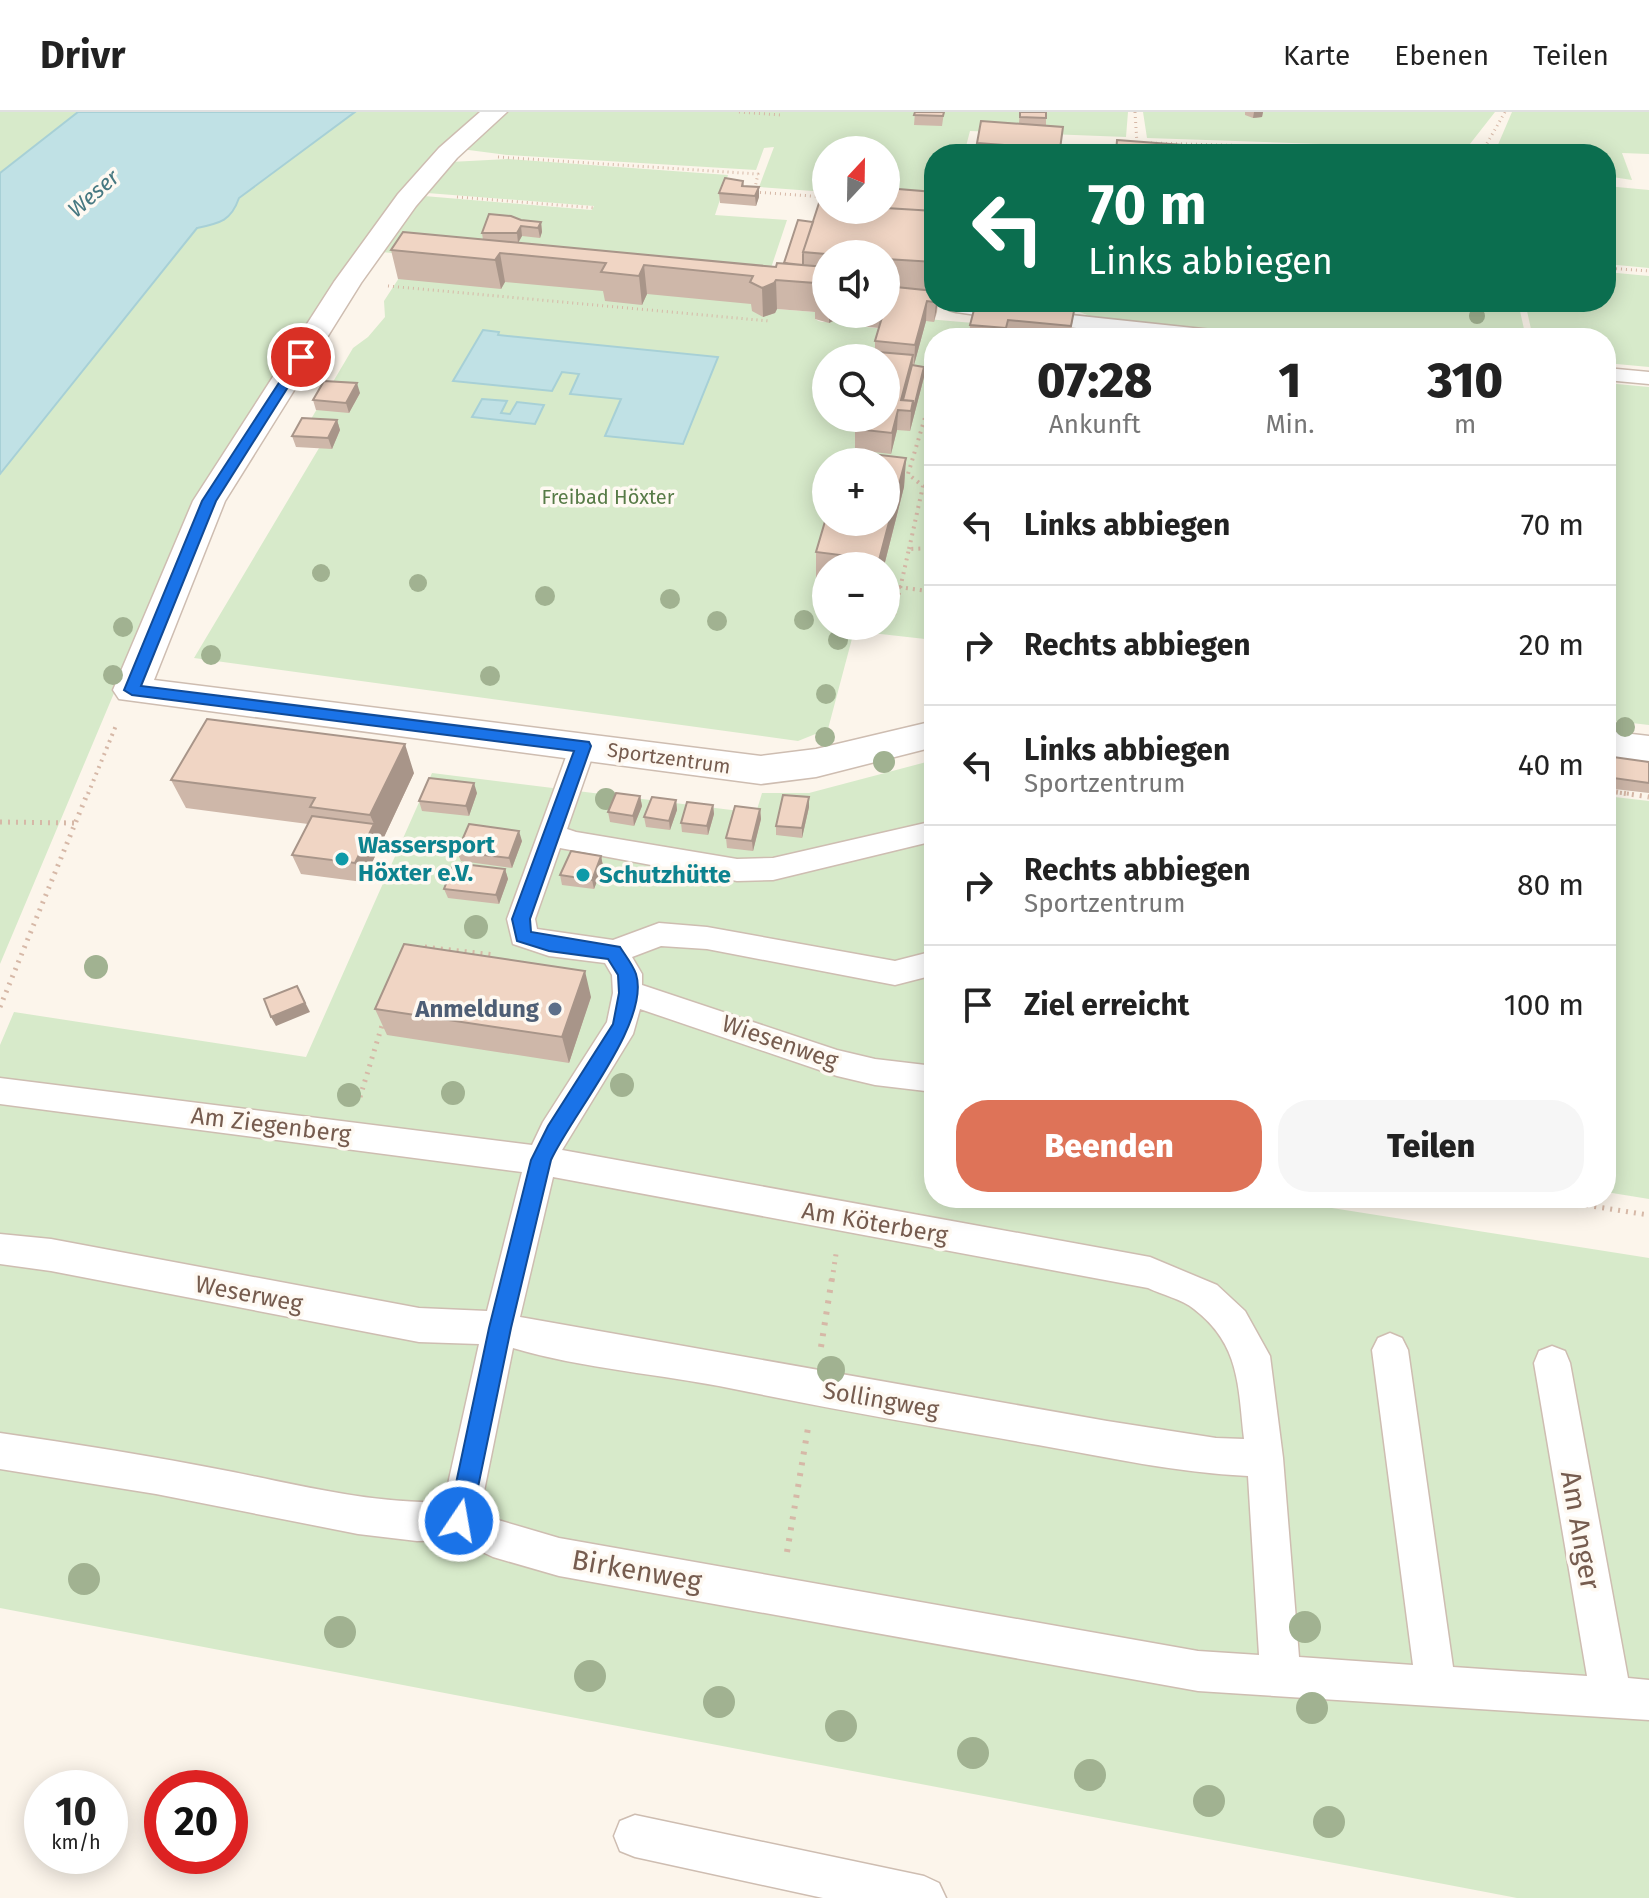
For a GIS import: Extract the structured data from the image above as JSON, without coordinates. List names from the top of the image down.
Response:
{
  "streets": {
    "street": ["Sportzentrum"],
    "lane": [
      "Wiesenweg",
      "Am Ziegenberg",
      "Am Köterberg",
      "Weserweg",
      "Sollingweg",
      "Am Anger",
      "Birkenweg"
    ]
  },
  "crossings": [
    ["Am Ziegenberg", "Am Köterberg"],
    ["Am Köterberg", "Sollingweg"],
    ["Weserweg", "Sollingweg"],
    ["Am Anger", "Birkenweg"]
  ],
  "water": ["Weser"],
  "parks": ["Freibad Höxter"],
  "places": ["Wassersport Höxter e.V.", "Schutzhütte", "Anmeldung"],
  "north": "top",
  "page": {
    "header": "Drivr",
    "nav": ["Karte", "Ebenen", "Teilen"],
    "map_buttons": ["+", "−"],
    "turn": ["70 m", "Links abbiegen"],
    "eta": [
      "07:28",
      "Ankunft",
      "1",
      "Min.",
      "310",
      "m"
    ],
    "list": [
      {
        "name": "Links abbiegen",
        "value": "70 m"
      },
      {
        "name": "Rechts abbiegen",
        "value": "20 m"
      },
      {
        "name": "Links abbiegen",
        "note": "Sportzentrum",
        "value": "40 m"
      },
      {
        "name": "Rechts abbiegen",
        "note": "Sportzentrum",
        "value": "80 m"
      },
      {
        "name": "Ziel erreicht",
        "value": "100 m"
      }
    ],
    "buttons": ["Beenden", "Teilen"],
    "speed": "10 km/h",
    "limit": "20"
  }
}
